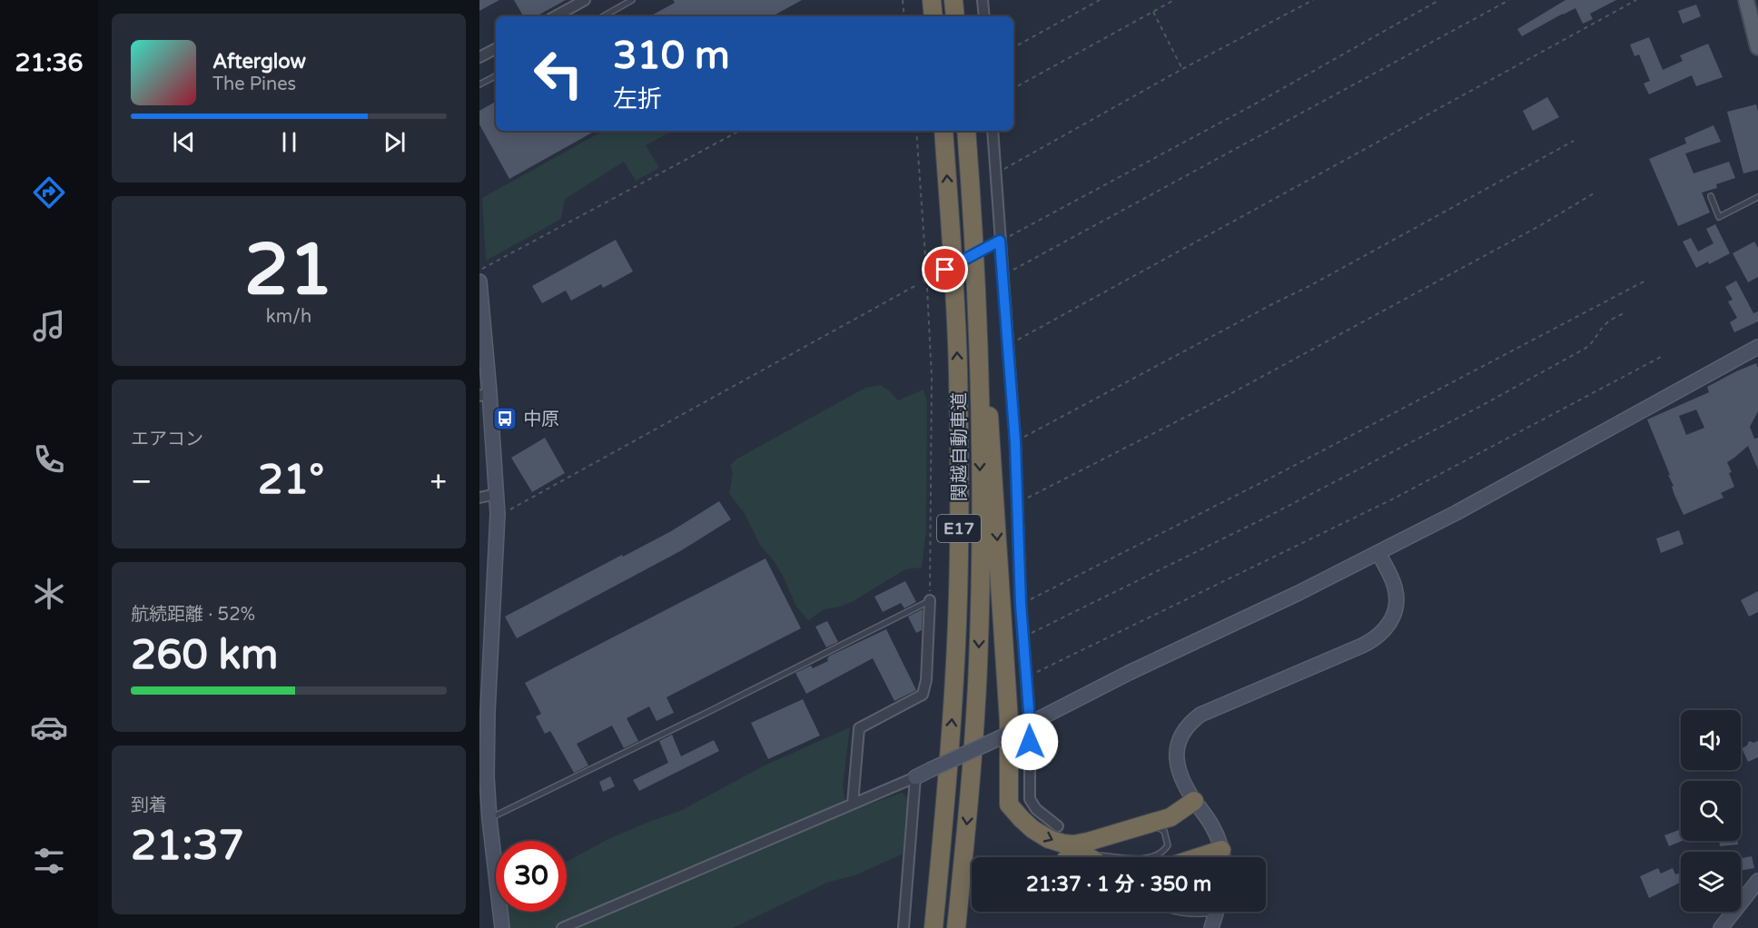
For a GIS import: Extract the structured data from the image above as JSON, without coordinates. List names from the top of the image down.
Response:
{
  "streets": {
    "highway": ["関越自動車道", "E17"]
  },
  "places": {
    "bus stop": ["中原"]
  },
  "page": {
    "tabs": "21:36",
    "turn": ["310 m", "左折"],
    "song": ["Afterglow", "The Pines"],
    "tile": [
      ["21", "km/h"],
      "エアコン",
      ["航続距離 · 52%", "260 km"],
      ["到着", "21:37"]
    ],
    "heat": ["−", "21°", "+"],
    "limit": "30",
    "trip": "21:37 · 1 分 · 350 m"
  }
}
